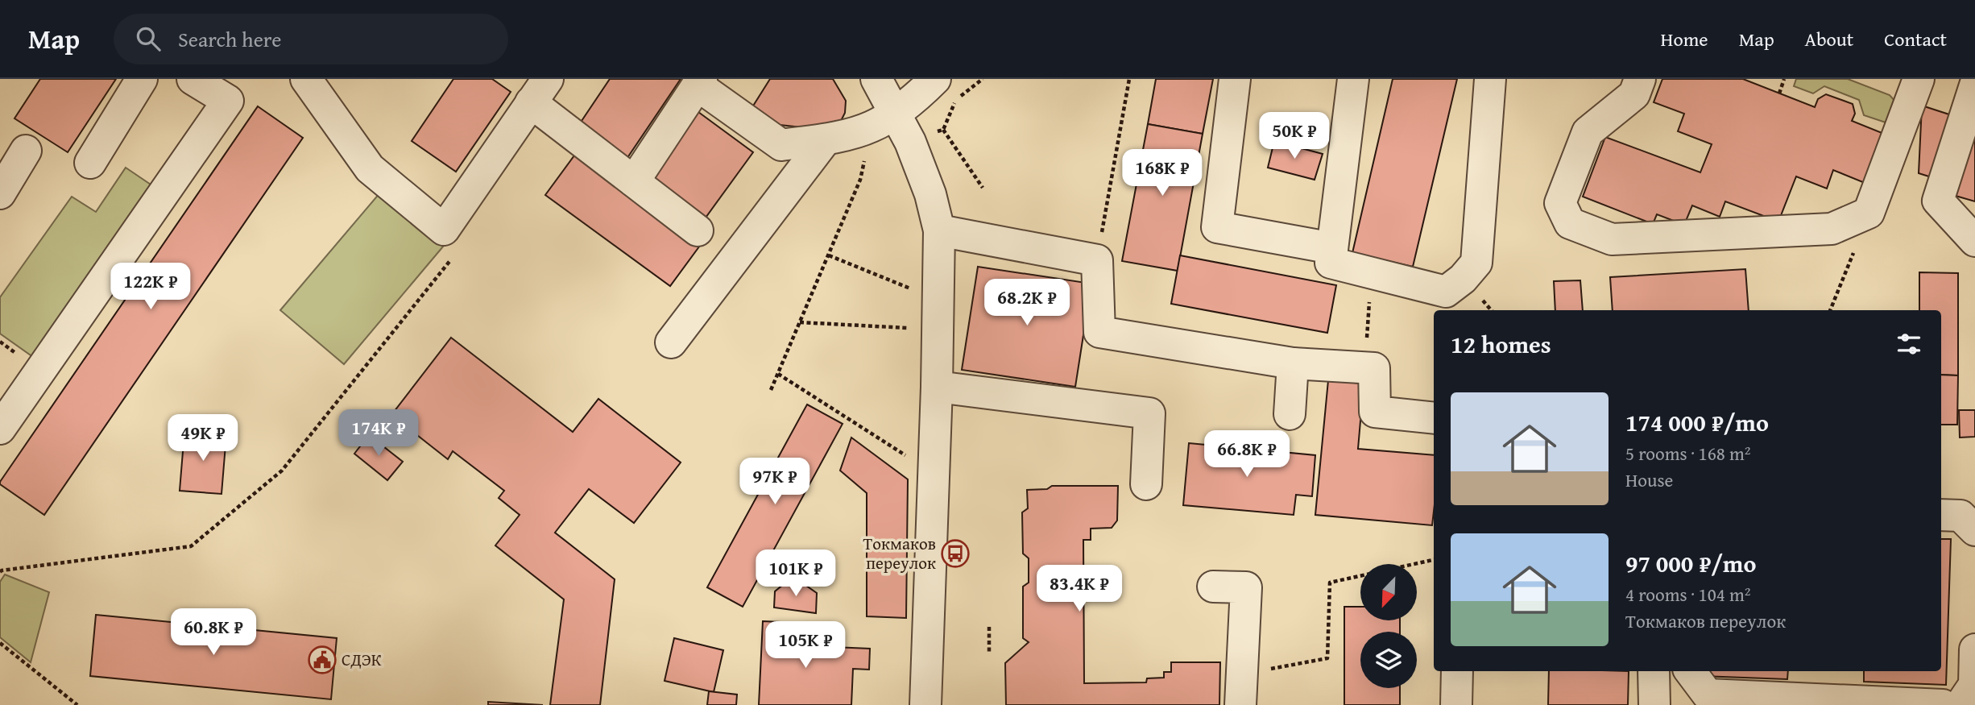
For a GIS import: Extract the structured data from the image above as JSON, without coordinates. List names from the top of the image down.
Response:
{
  "places": {
    "bus stop": ["Токмаков переулок"],
    "public building": ["СДЭК"]
  },
  "north": "bottom left",
  "page": {
    "header": "Map",
    "search": "Search here",
    "nav": [
      "Home",
      "Map",
      "About",
      "Contact"
    ],
    "price": [
      "50K ₽",
      "168K ₽",
      "122K ₽",
      "68.2K ₽",
      "174K ₽",
      "49K ₽",
      "66.8K ₽",
      "97K ₽",
      "101K ₽",
      "83.4K ₽",
      "60.8K ₽",
      "105K ₽"
    ],
    "heading": "12 homes",
    "list": [
      {
        "name": "174 000 ₽/mo",
        "note": "5 rooms · 168 m² · House"
      },
      {
        "name": "97 000 ₽/mo",
        "note": "4 rooms · 104 m² · Токмаков переулок"
      }
    ]
  }
}
